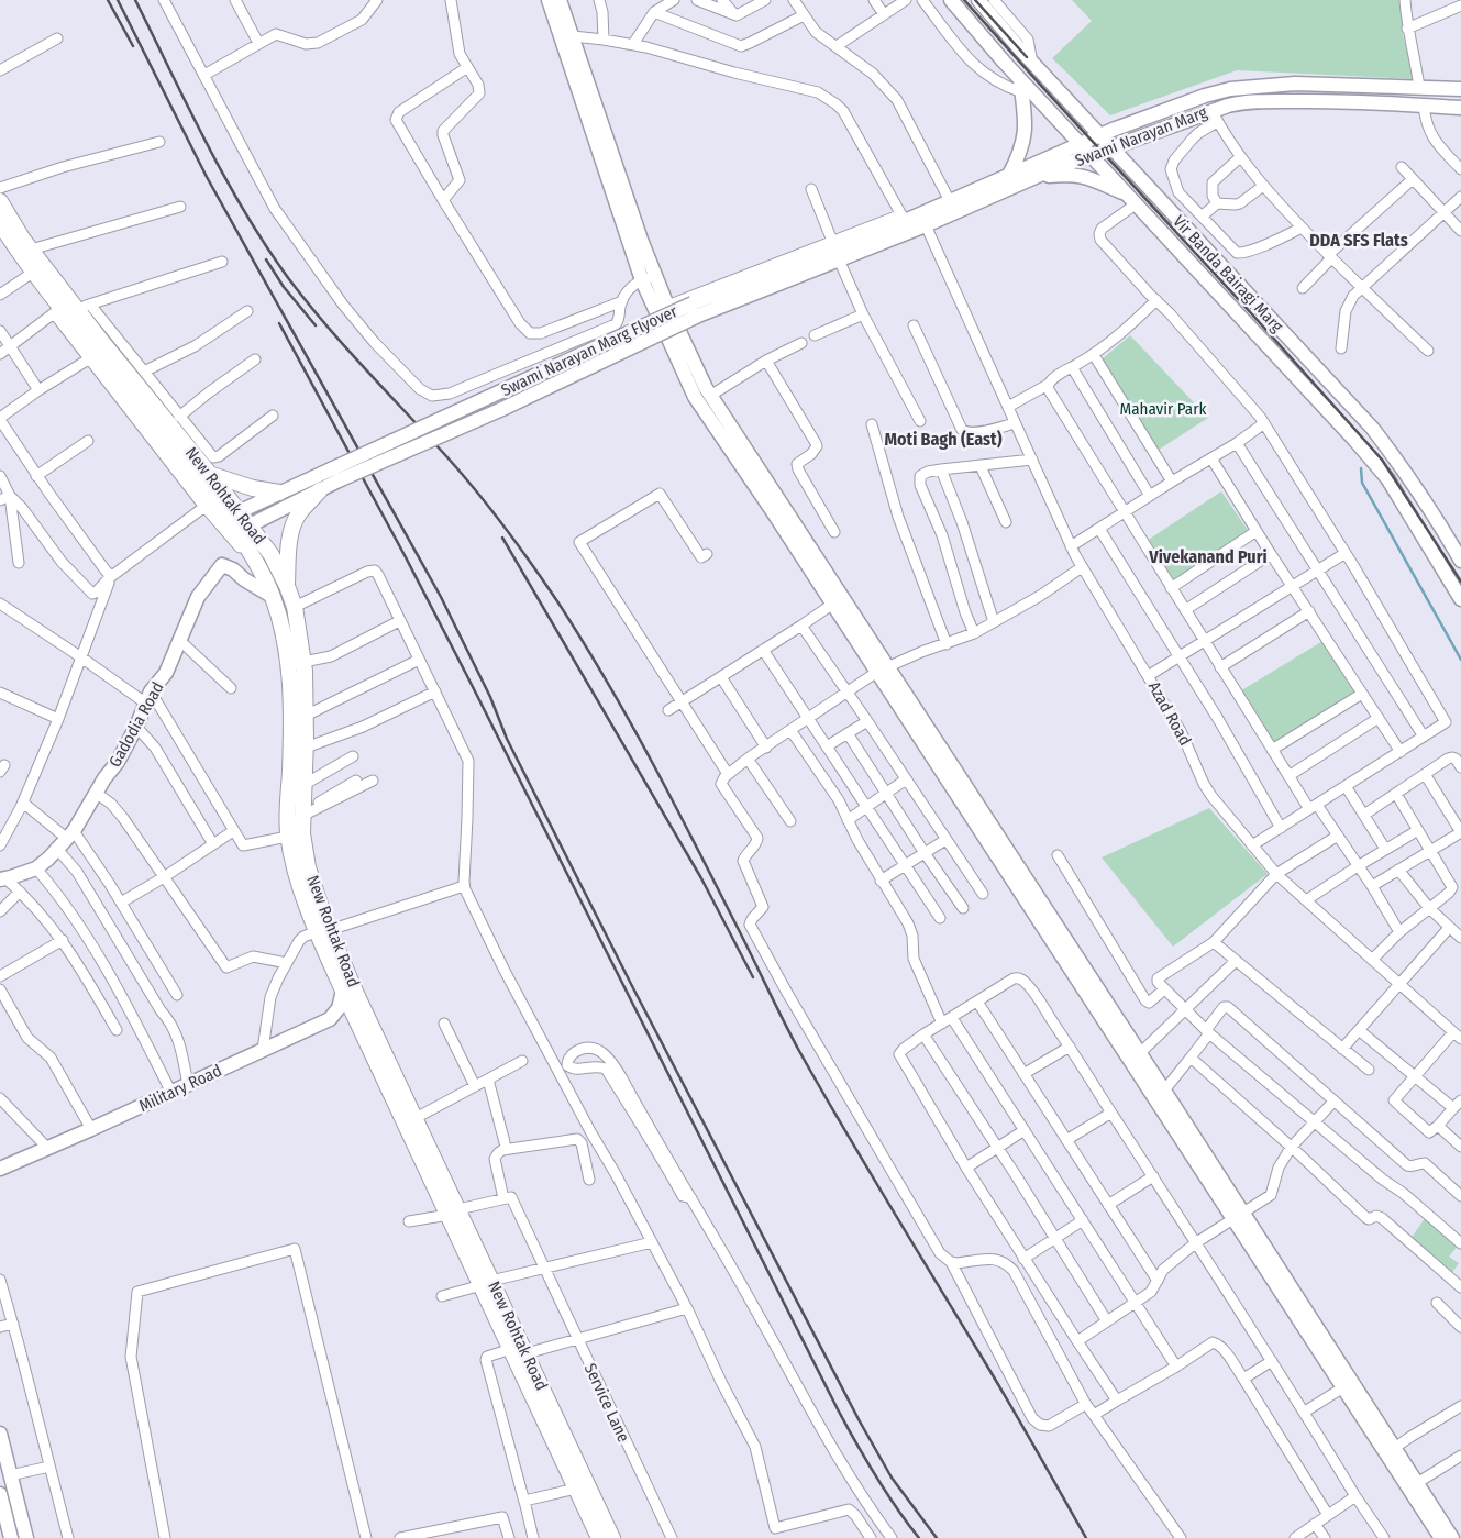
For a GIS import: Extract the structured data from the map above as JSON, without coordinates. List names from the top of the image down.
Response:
{
  "streets": {
    "main road": ["New Rohtak Road"],
    "street": [
      "Swami Narayan Marg",
      "Vir Banda Bairagi Marg",
      "Swami Narayan Marg Flyover",
      "Azad Road",
      "Gadodia Road",
      "Military Road",
      "Service Lane"
    ]
  },
  "crossings": [
    ["Swami Narayan Marg", "Vir Banda Bairagi Marg"],
    ["Swami Narayan Marg", "Swami Narayan Marg Flyover"],
    ["Swami Narayan Marg", "Azad Road"],
    ["New Rohtak Road", "Gadodia Road"],
    ["New Rohtak Road", "Military Road"]
  ],
  "districts": ["DDA SFS Flats", "Moti Bagh (East)", "Vivekanand Puri"],
  "parks": ["Mahavir Park"]
}
